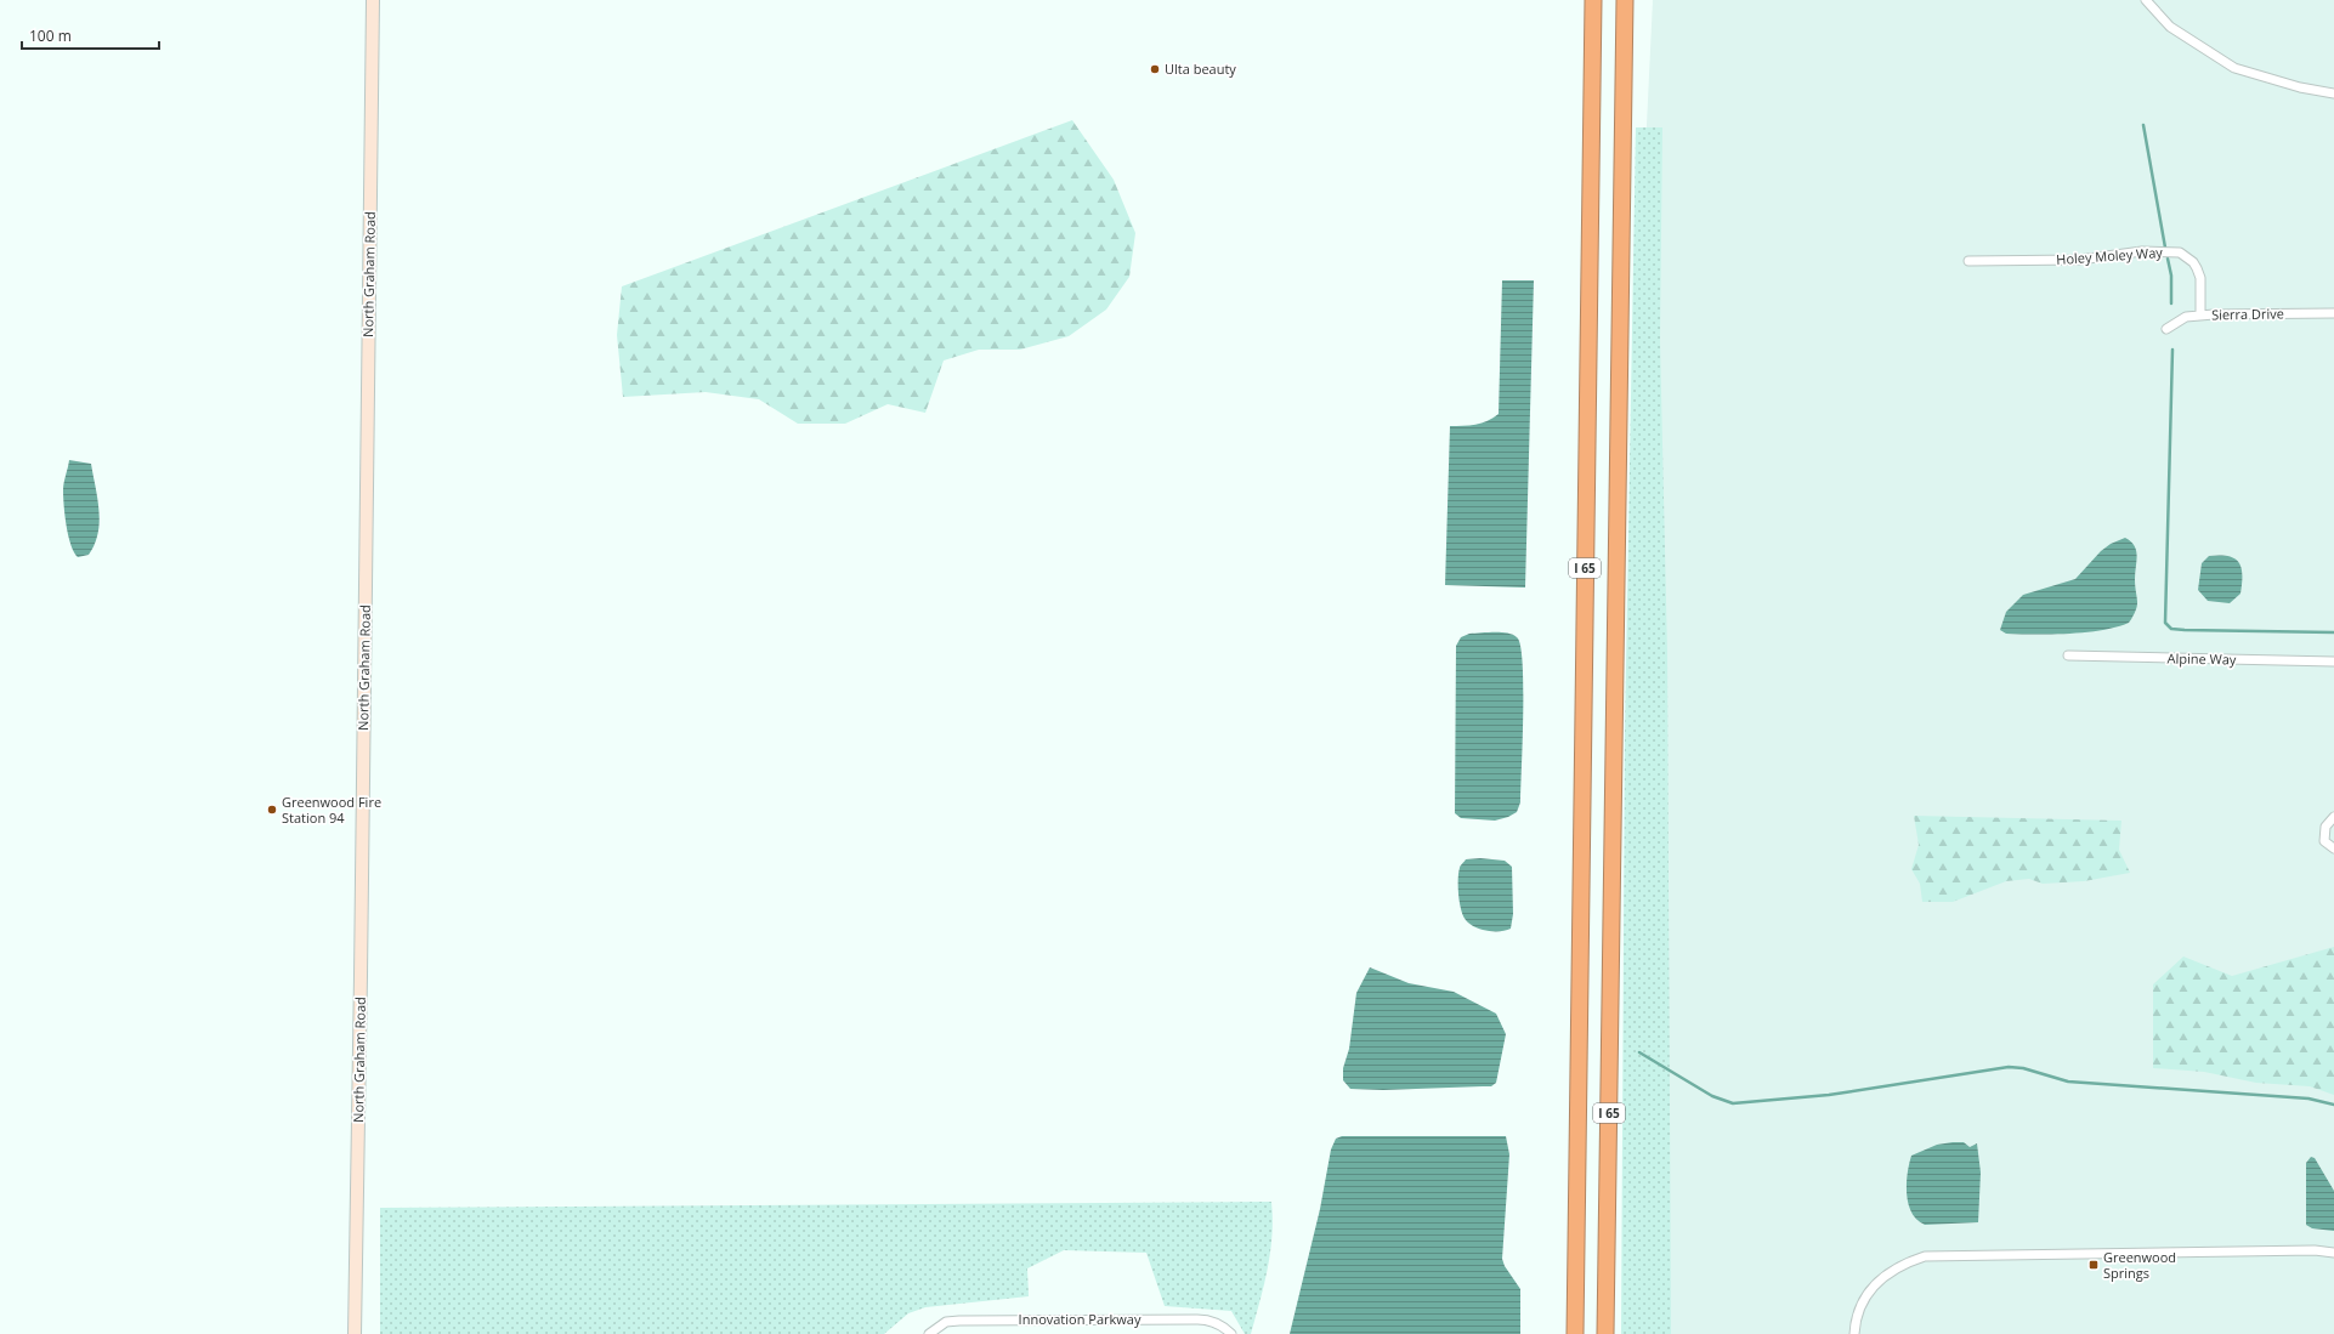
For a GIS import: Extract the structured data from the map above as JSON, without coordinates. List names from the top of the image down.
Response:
{
  "streets": {
    "highway": ["I 65"],
    "street": [
      "Holey Moley Way",
      "North Graham Road",
      "Sierra Drive",
      "Alpine Way",
      "Innovation Parkway"
    ]
  },
  "crossings": [
    ["Holey Moley Way", "Sierra Drive"]
  ],
  "places": {
    "other": ["Ulta beauty", "Greenwood Fire Station 94"],
    "transit": ["Greenwood Springs"]
  },
  "scale_bar": "100 m"
}
